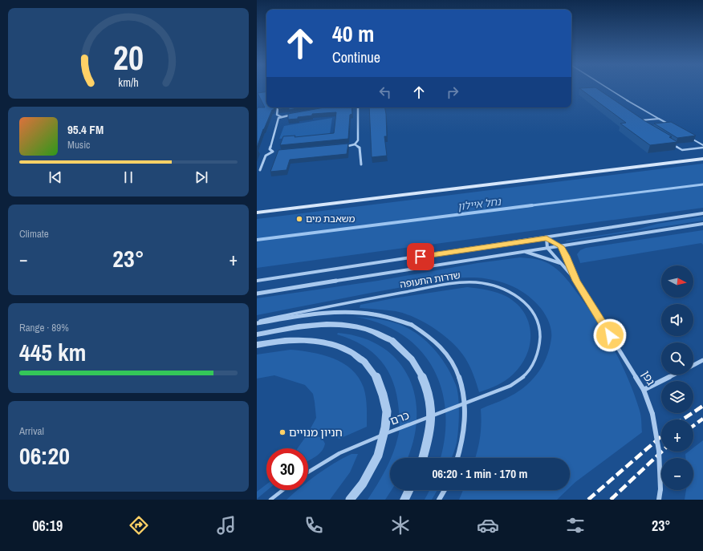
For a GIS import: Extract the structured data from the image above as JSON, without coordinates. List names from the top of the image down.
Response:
{
  "streets": {
    "street": ["גפן"],
    "lane": ["שדרות התעופה", "כרם"]
  },
  "crossings": [
    ["שדרות התעופה", "כרם"]
  ],
  "water": ["נחל איילון"],
  "places": ["משאבת מים", "חניון מנויים"],
  "north": "right",
  "page": {
    "turn": ["40 m", "Continue"],
    "song": ["95.4 FM", "Music"],
    "tile": [
      "Climate",
      ["Range · 89%", "445 km"],
      ["Arrival", "06:20"]
    ],
    "heat": ["−", "23°", "+"],
    "map_buttons": ["+", "−"],
    "limit": "30",
    "trip": "06:20 · 1 min · 170 m",
    "tabs": ["06:19", "23°"],
    "gauge": ["20", "km/h"]
  }
}
